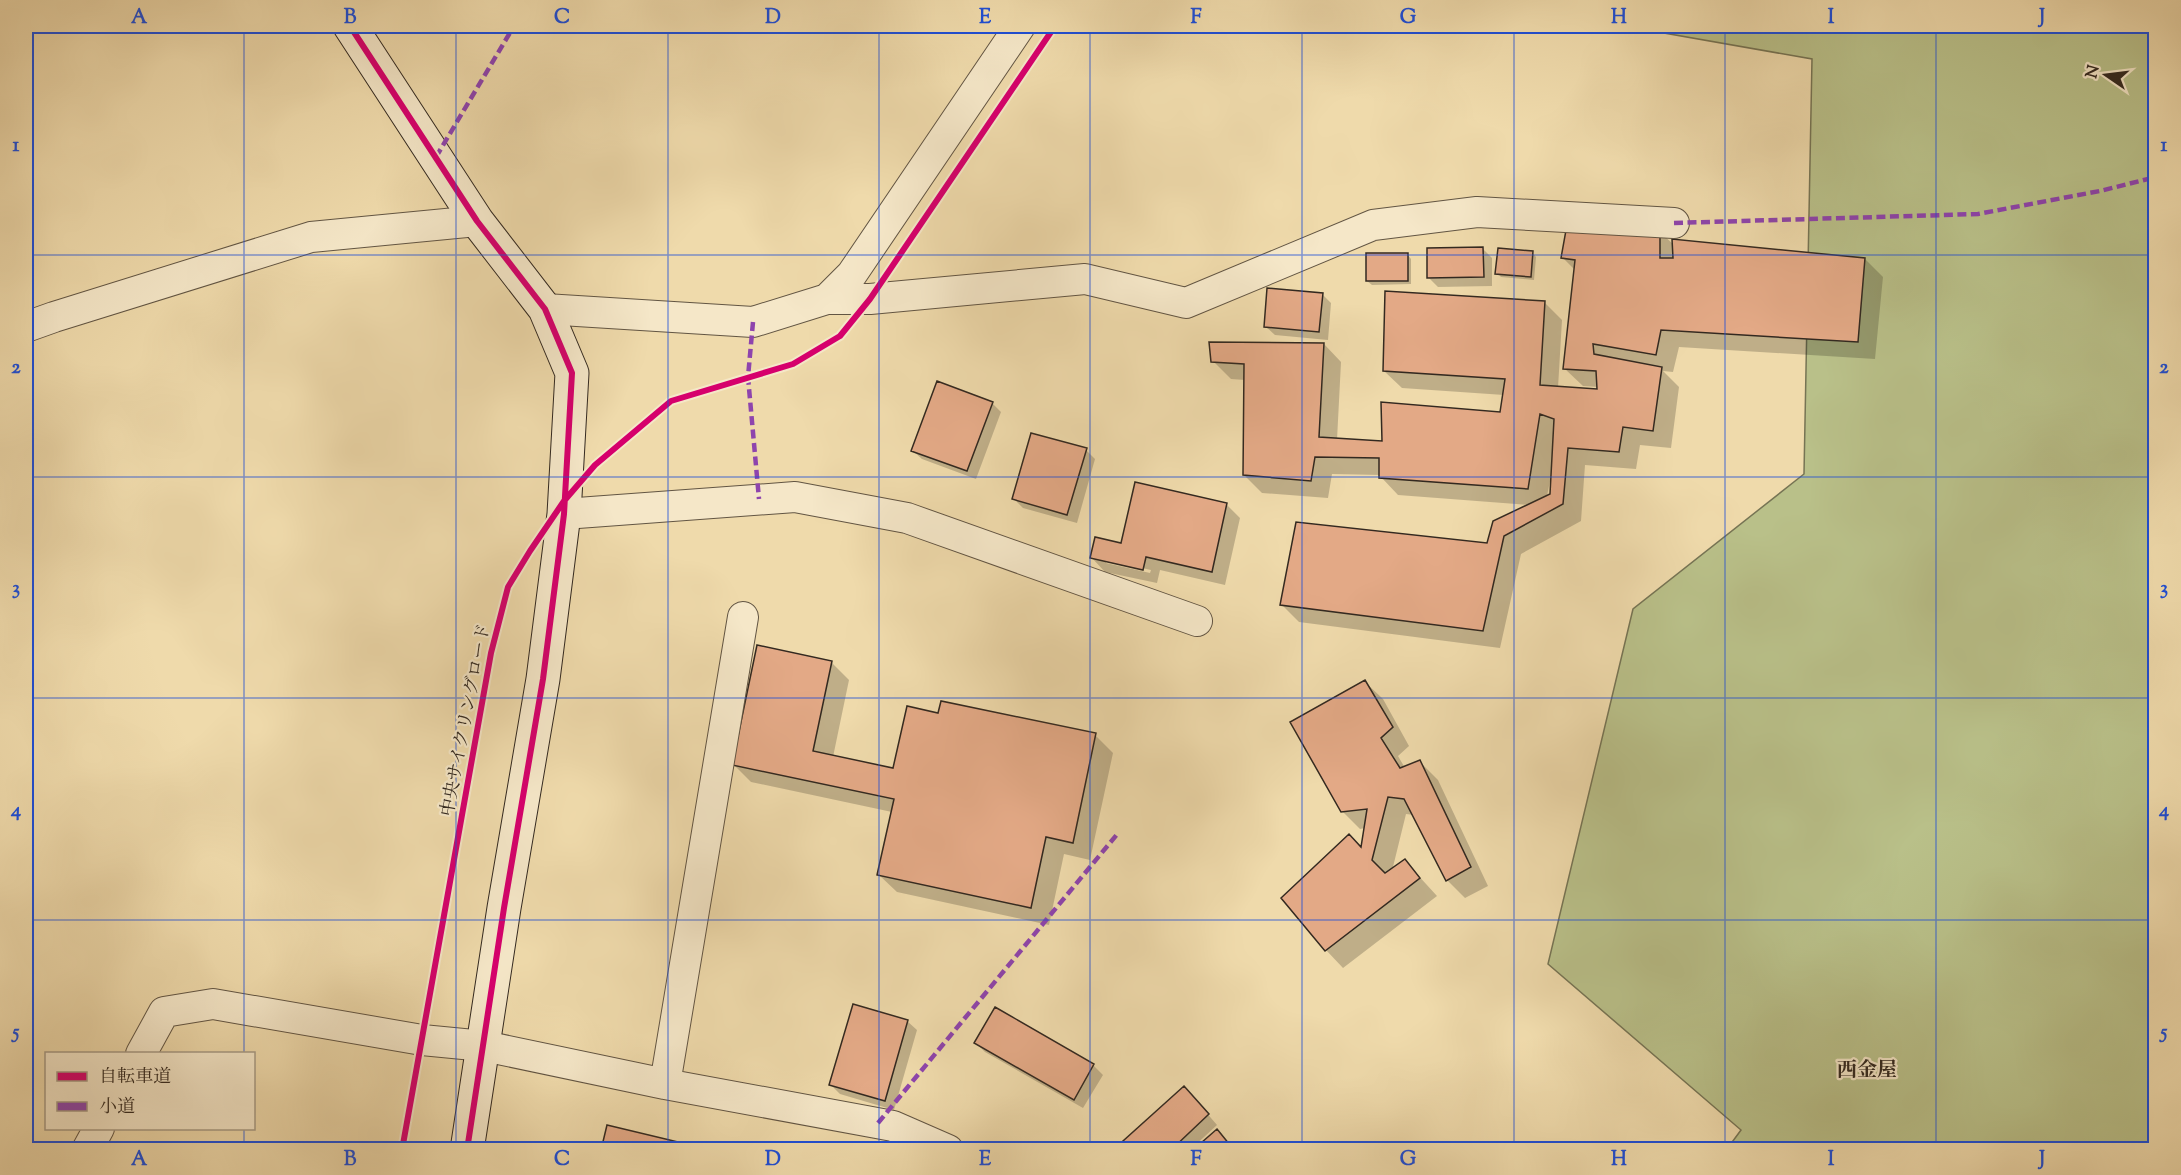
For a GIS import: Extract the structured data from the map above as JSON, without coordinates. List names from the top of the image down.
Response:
{
  "streets": {
    "cycle path": ["中央サイクリングロード"]
  },
  "districts": ["西金屋"],
  "legend": ["自転車道", "小道"],
  "north": "left",
  "grid": {
    "columns": [
      "A",
      "B",
      "C",
      "D",
      "E",
      "F",
      "G",
      "H",
      "I",
      "J"
    ],
    "rows": [
      "1",
      "2",
      "3",
      "4",
      "5"
    ]
  }
}
